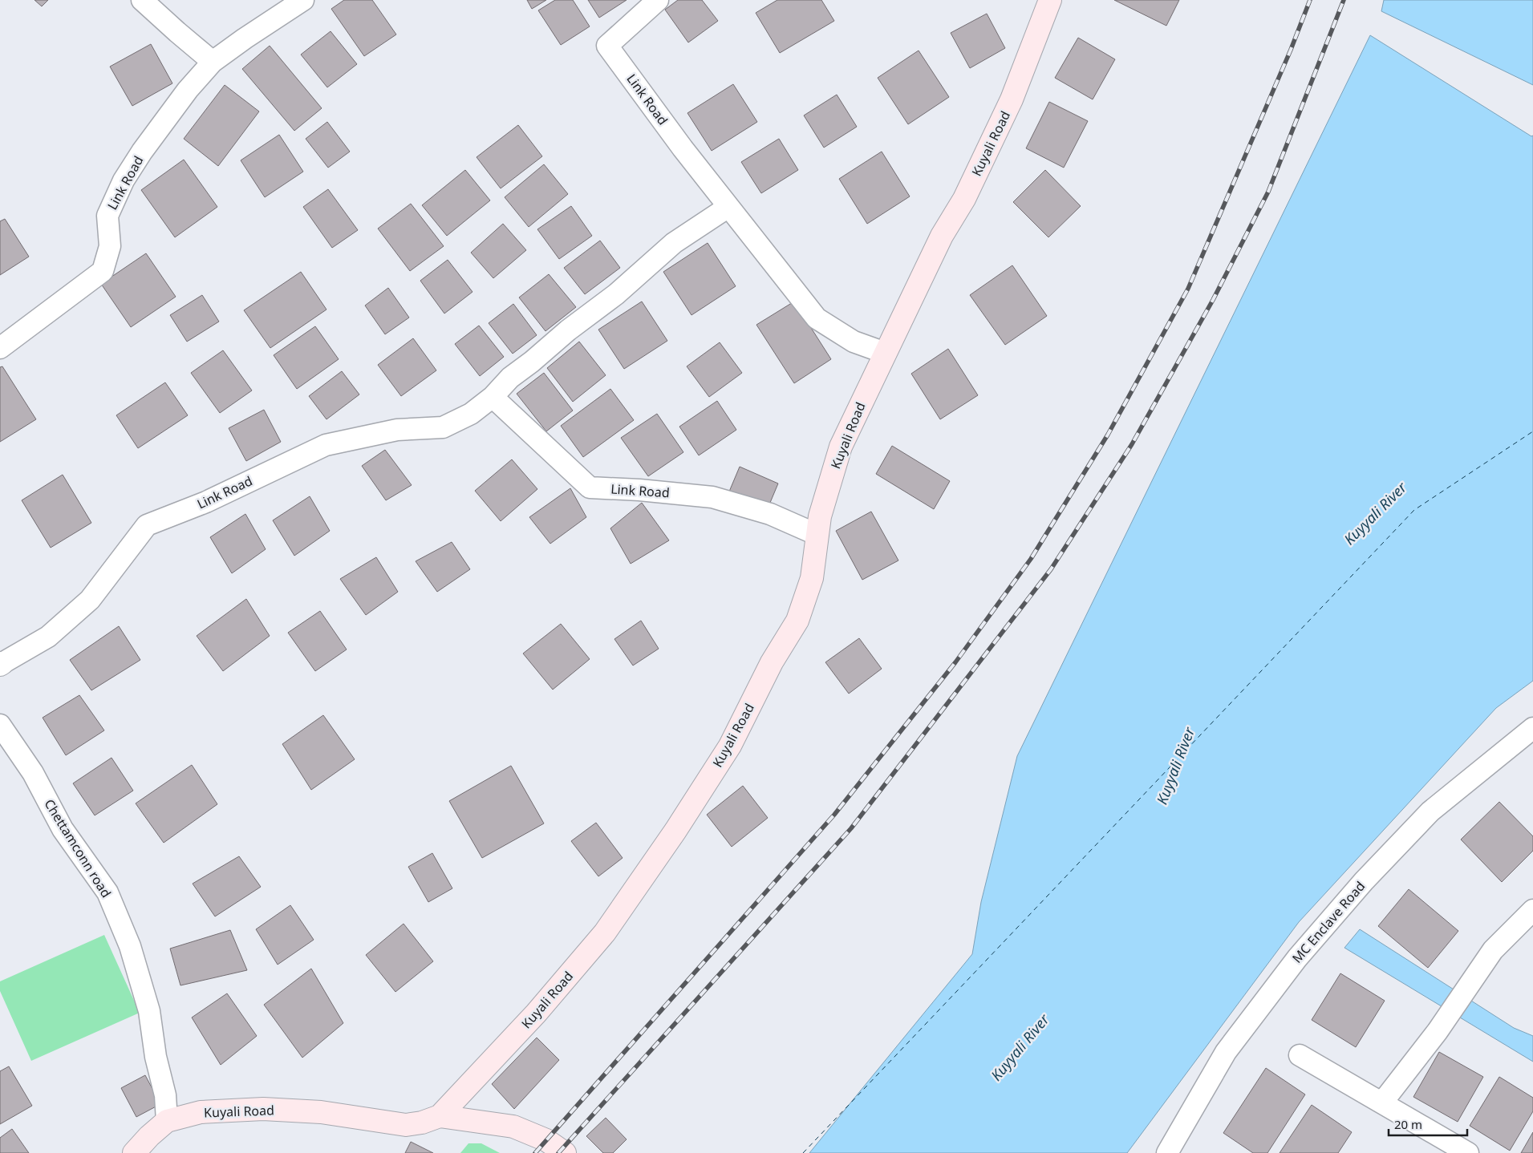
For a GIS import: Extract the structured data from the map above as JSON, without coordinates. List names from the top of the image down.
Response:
{
  "streets": {
    "main road": ["Kuyali Road"],
    "street": ["Link Road", "Chettamconn road", "MC Enclave Road"]
  },
  "crossings": [
    ["Link Road", "Kuyali Road"],
    ["Kuyali Road", "Chettamconn road"]
  ],
  "water": ["Kuyyali River"],
  "scale_bar": "20 m"
}
